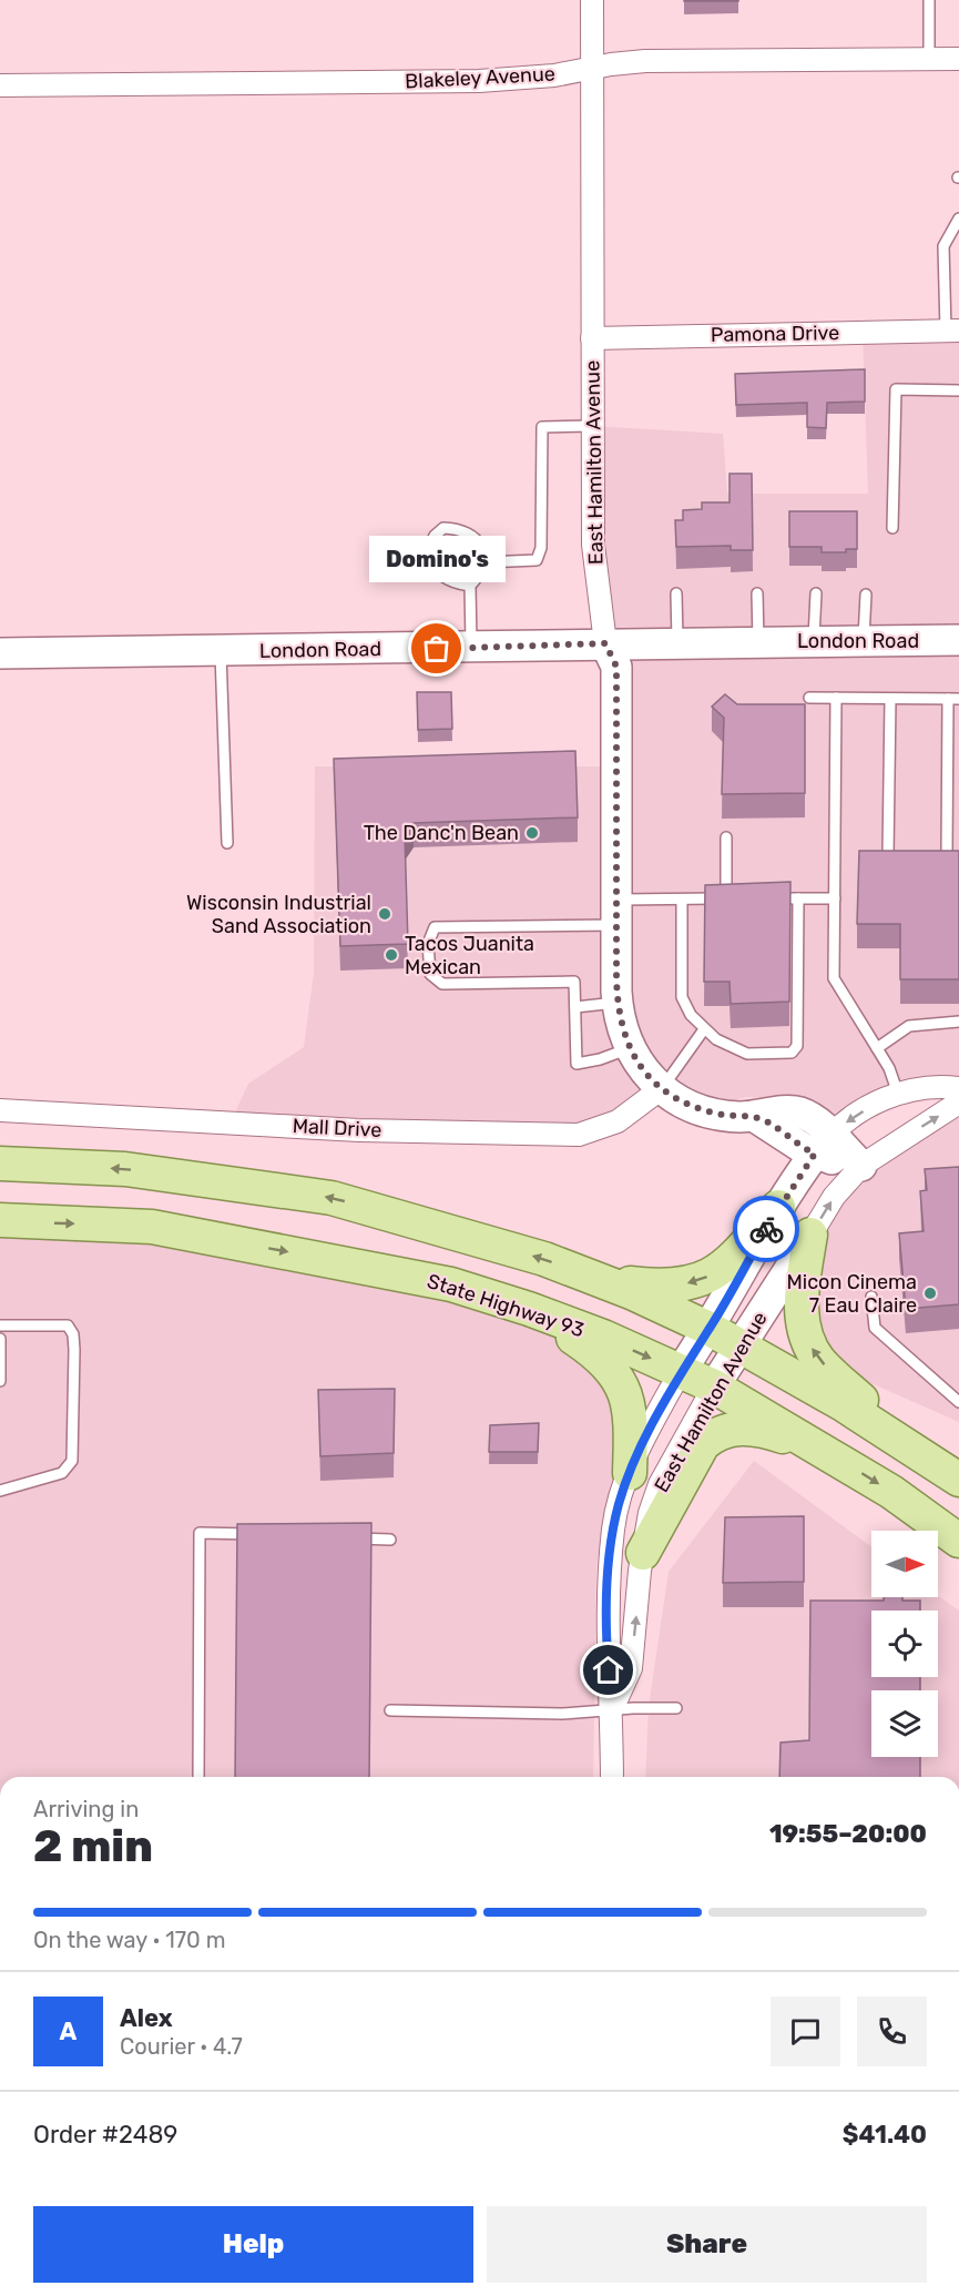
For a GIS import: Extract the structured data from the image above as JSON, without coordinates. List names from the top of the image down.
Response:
{
  "streets": {
    "main road": ["State Highway 93"],
    "street": [
      "Blakeley Avenue",
      "Pamona Drive",
      "East Hamilton Avenue",
      "London Road",
      "Mall Drive"
    ]
  },
  "crossings": [
    ["Blakeley Avenue", "East Hamilton Avenue"],
    ["Pamona Drive", "East Hamilton Avenue"],
    ["East Hamilton Avenue", "London Road"],
    ["East Hamilton Avenue", "Mall Drive"],
    ["East Hamilton Avenue", "State Highway 93"]
  ],
  "places": [
    "Domino's",
    "The Danc'n Bean",
    "Wisconsin Industrial Sand Association",
    "Tacos Juanita Mexican",
    "Micon Cinema 7 Eau Claire"
  ],
  "north": "right",
  "page": {
    "bubble": "Domino's",
    "heading": ["2 min", "Arriving in", "19:55–20:00"],
    "panel": [
      "Alex",
      "Courier · 4.7",
      "Order #2489",
      "$41.40"
    ],
    "bar": "On the way · 170 m",
    "round": "A",
    "buttons": ["Help", "Share"]
  }
}
